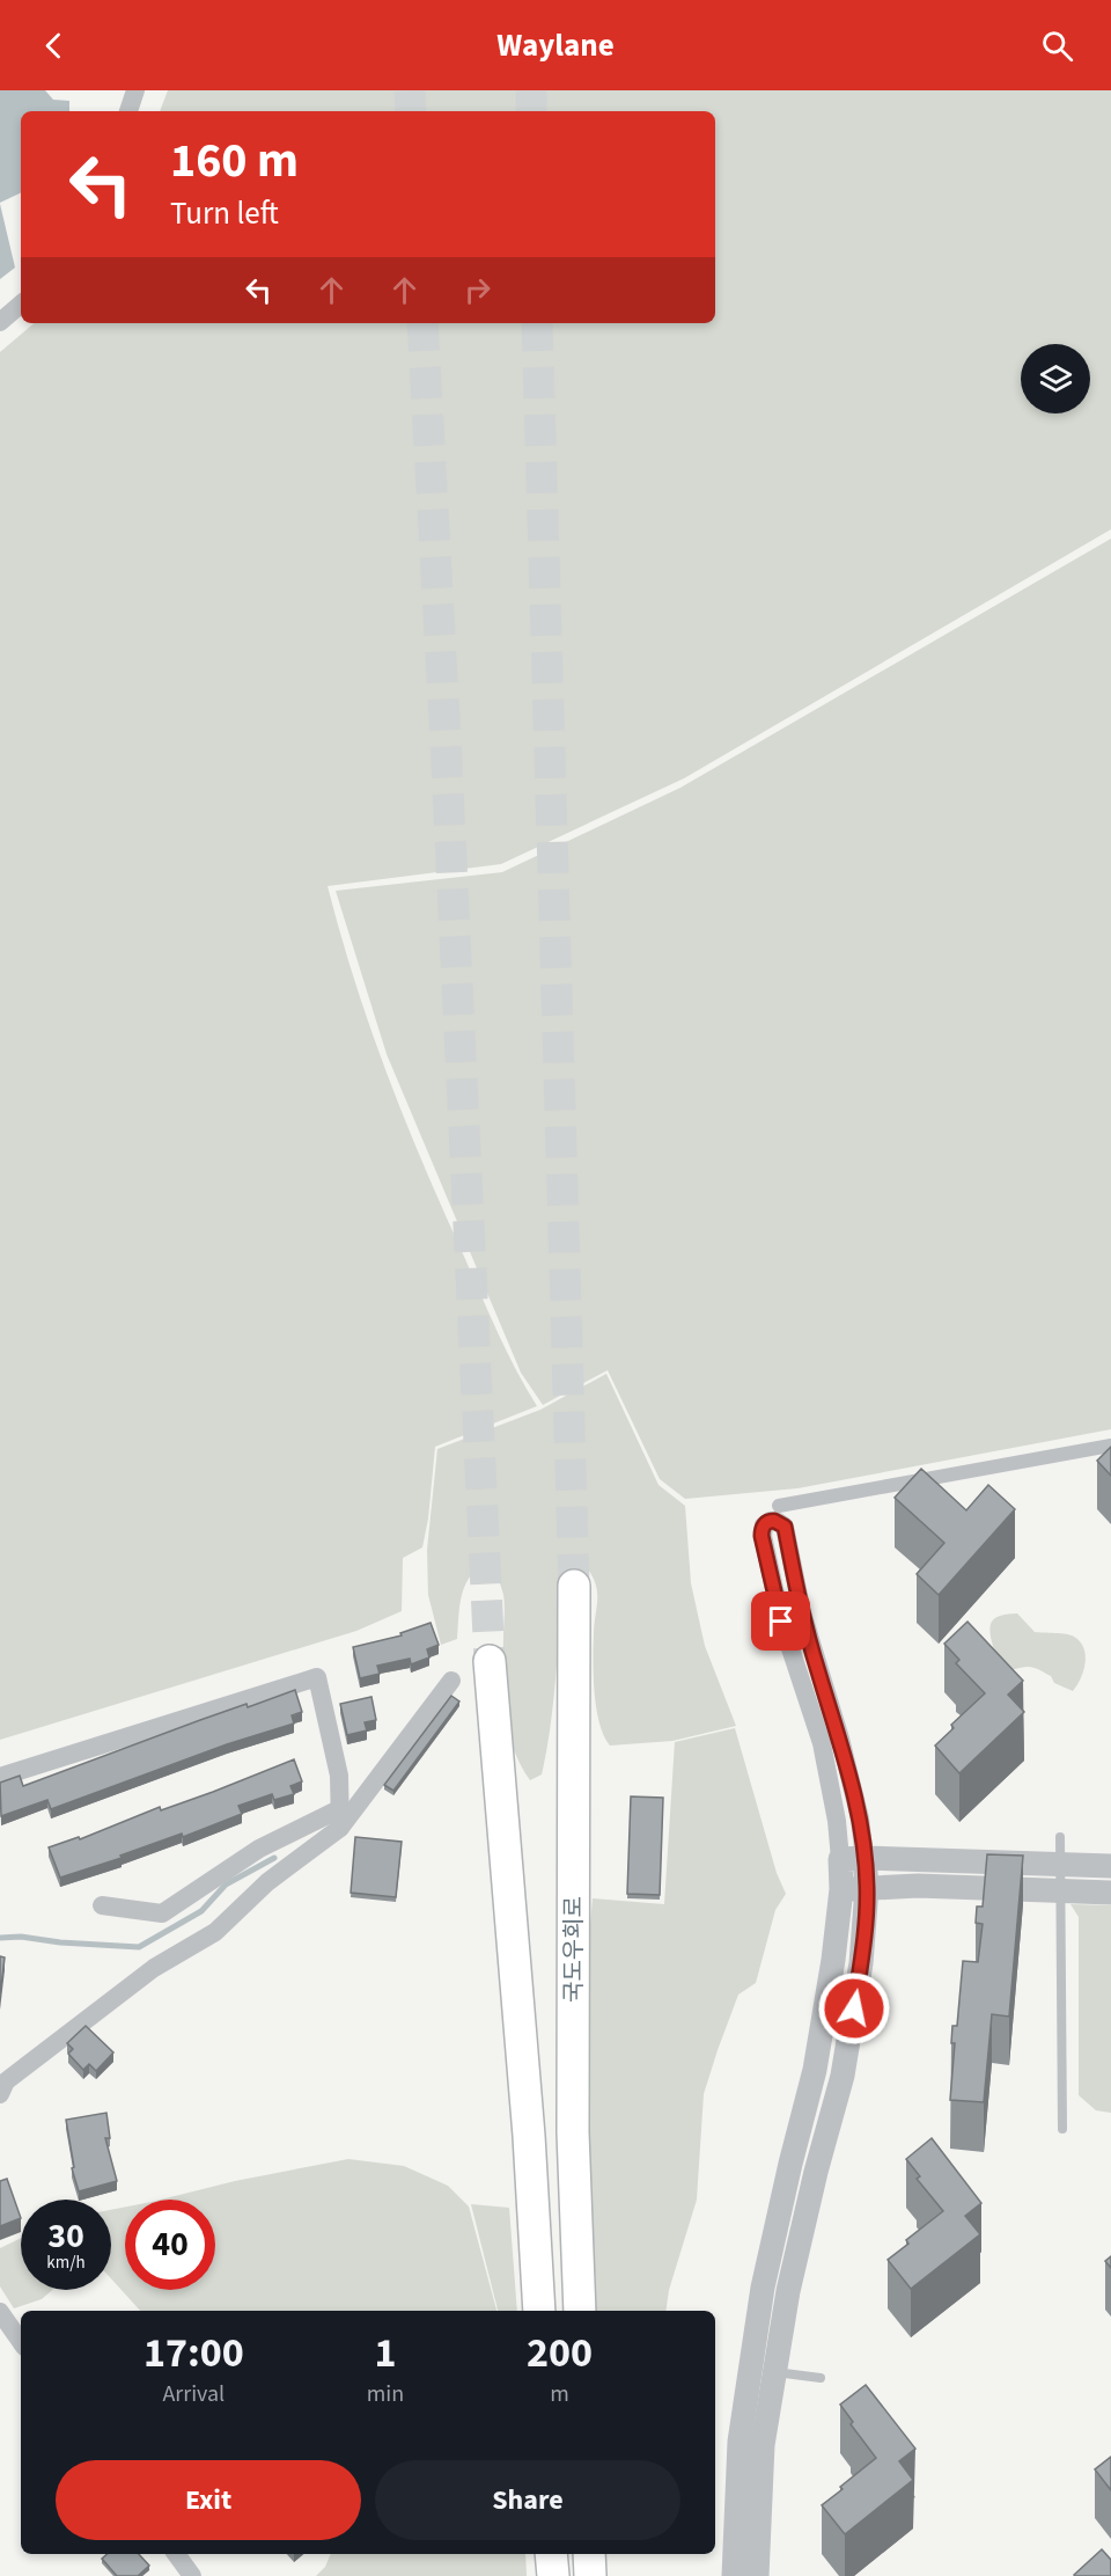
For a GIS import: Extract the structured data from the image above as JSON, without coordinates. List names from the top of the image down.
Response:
{
  "streets": {
    "highway": ["국도우회로"]
  },
  "page": {
    "header": "Waylane",
    "turn": ["160 m", "Turn left"],
    "speed": "30 km/h",
    "limit": "40",
    "eta": [
      "17:00",
      "Arrival",
      "1",
      "min",
      "200",
      "m"
    ],
    "buttons": ["Exit", "Share"]
  }
}
